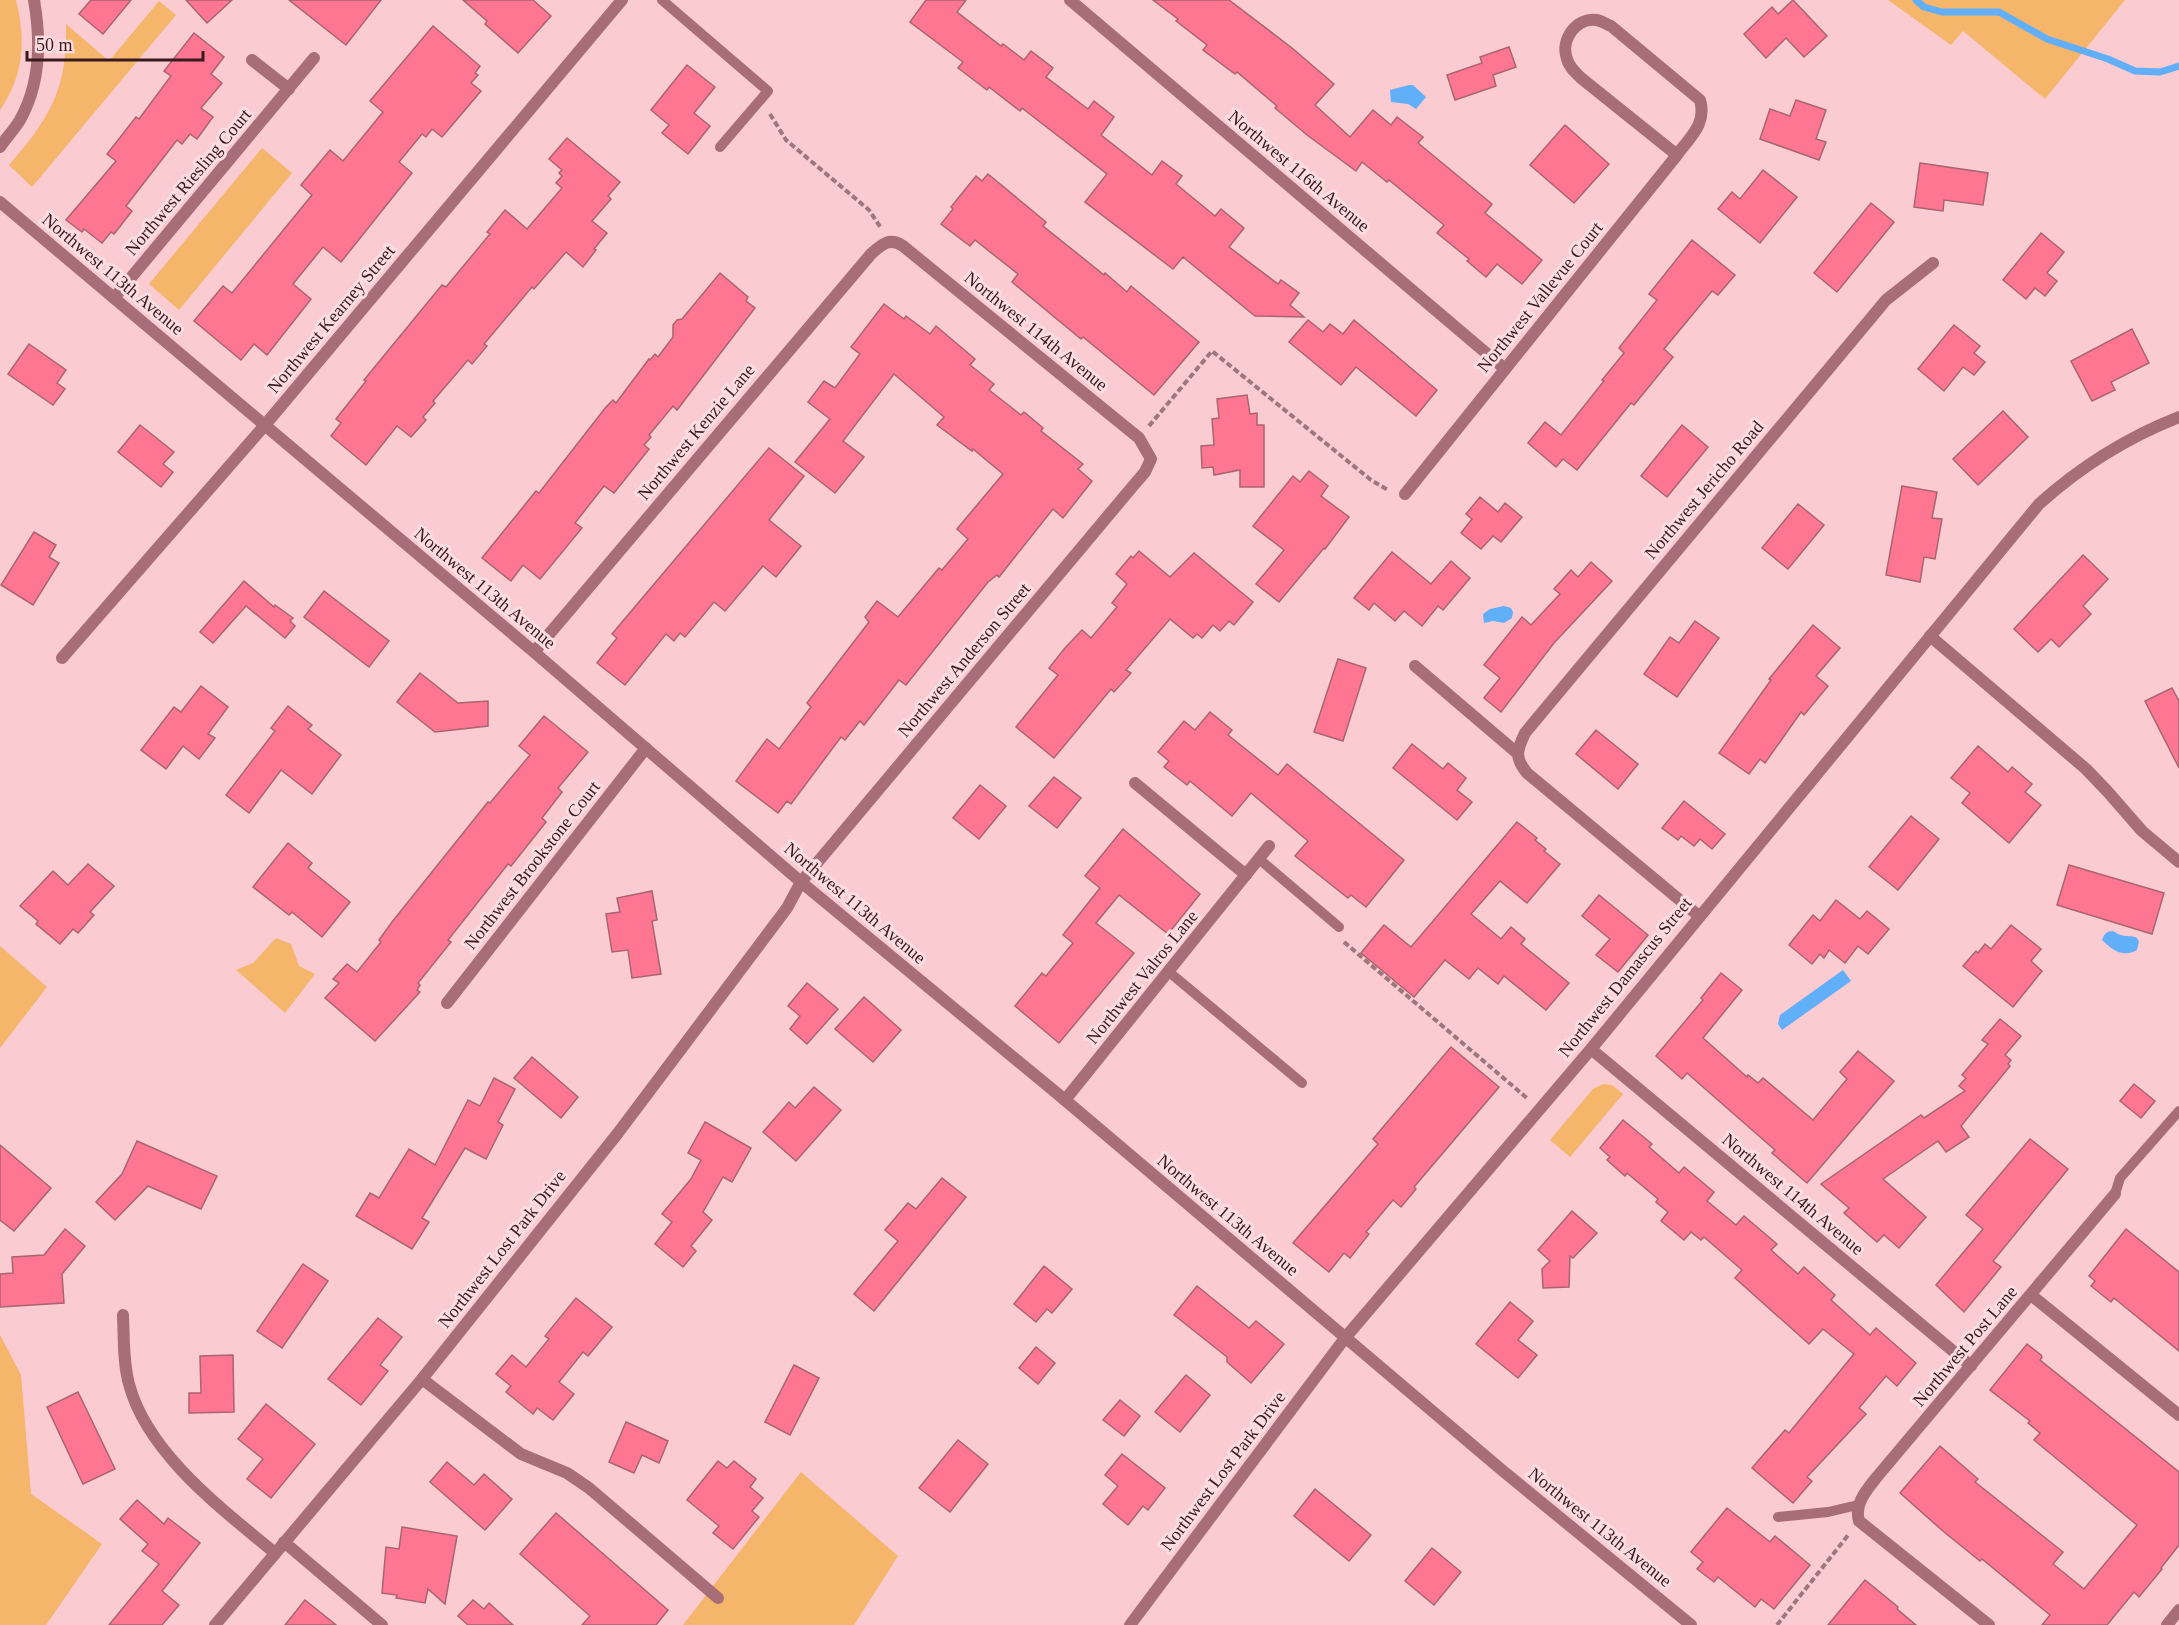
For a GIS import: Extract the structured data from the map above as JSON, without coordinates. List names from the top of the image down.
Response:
{
  "streets": {
    "street": [
      "Northwest 116th Avenue",
      "Northwest Riesling Court",
      "Northwest 113th Avenue",
      "Northwest Vallevue Court",
      "Northwest Kearney Street",
      "Northwest 114th Avenue",
      "Northwest Kenzie Lane",
      "Northwest Jericho Road",
      "Northwest Anderson Street",
      "Northwest Brookstone Court",
      "Northwest Valros Lane",
      "Northwest Damascus Street",
      "Northwest Lost Park Drive",
      "Northwest Post Lane"
    ]
  },
  "crossings": [
    ["Northwest 116th Avenue", "Northwest Vallevue Court"],
    ["Northwest Riesling Court", "Northwest 113th Avenue"],
    ["Northwest 113th Avenue", "Northwest Kearney Street"],
    ["Northwest 113th Avenue", "Northwest Kenzie Lane"],
    ["Northwest 113th Avenue", "Northwest Anderson Street"],
    ["Northwest 113th Avenue", "Northwest Brookstone Court"],
    ["Northwest 113th Avenue", "Northwest Valros Lane"],
    ["Northwest 113th Avenue", "Northwest Damascus Street"],
    ["Northwest 113th Avenue", "Northwest Lost Park Drive"],
    ["Northwest 114th Avenue", "Northwest Kenzie Lane"],
    ["Northwest 114th Avenue", "Northwest Anderson Street"],
    ["Northwest 114th Avenue", "Northwest Damascus Street"],
    ["Northwest 114th Avenue", "Northwest Post Lane"],
    ["Northwest Anderson Street", "Northwest Lost Park Drive"],
    ["Northwest Damascus Street", "Northwest Lost Park Drive"]
  ],
  "scale_bar": "50 m"
}
